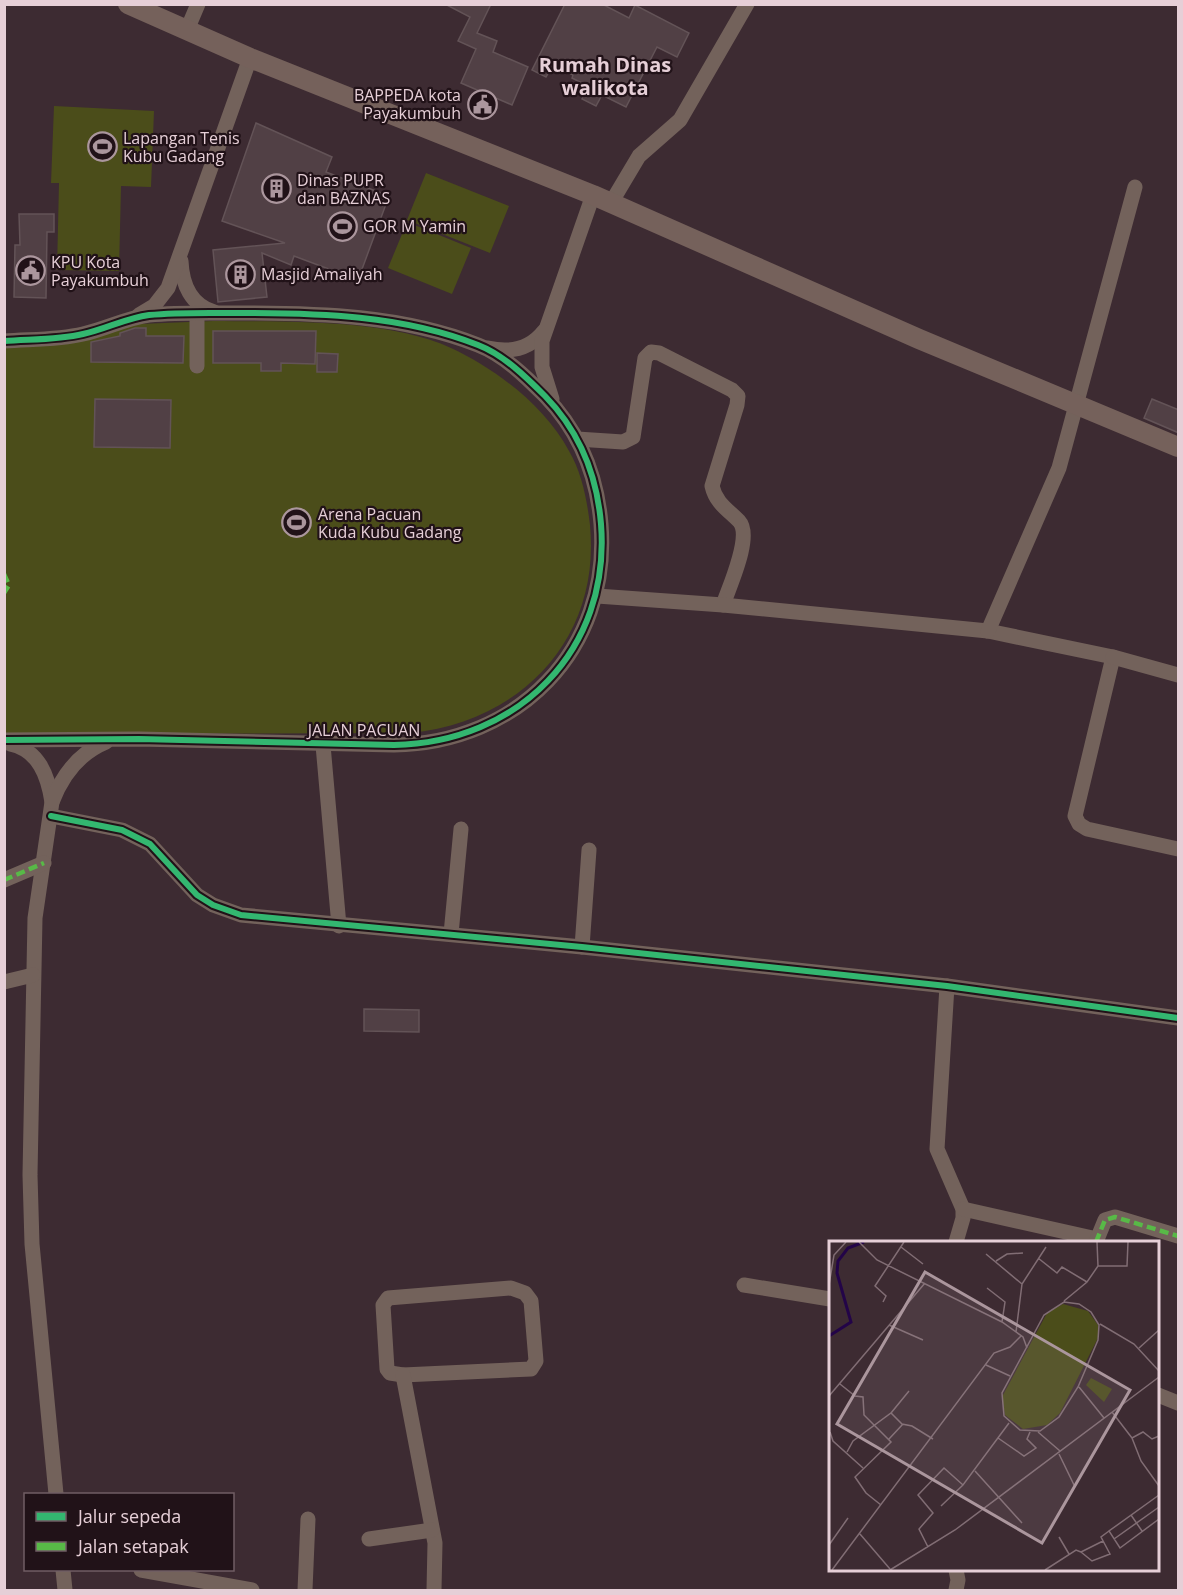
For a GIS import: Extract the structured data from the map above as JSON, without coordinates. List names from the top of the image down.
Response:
{
  "streets": {
    "street": ["JALAN PACUAN"]
  },
  "districts": ["Rumah Dinas walikota"],
  "places": {
    "public building": ["BAPPEDA kota Payakumbuh", "KPU Kota Payakumbuh"],
    "sports": ["Lapangan Tenis Kubu Gadang", "GOR M Yamin", "Arena Pacuan Kuda Kubu Gadang"],
    "building": ["Dinas PUPR dan BAZNAS", "Masjid Amaliyah"]
  },
  "legend": ["Jalur sepeda", "Jalan setapak"]
}
